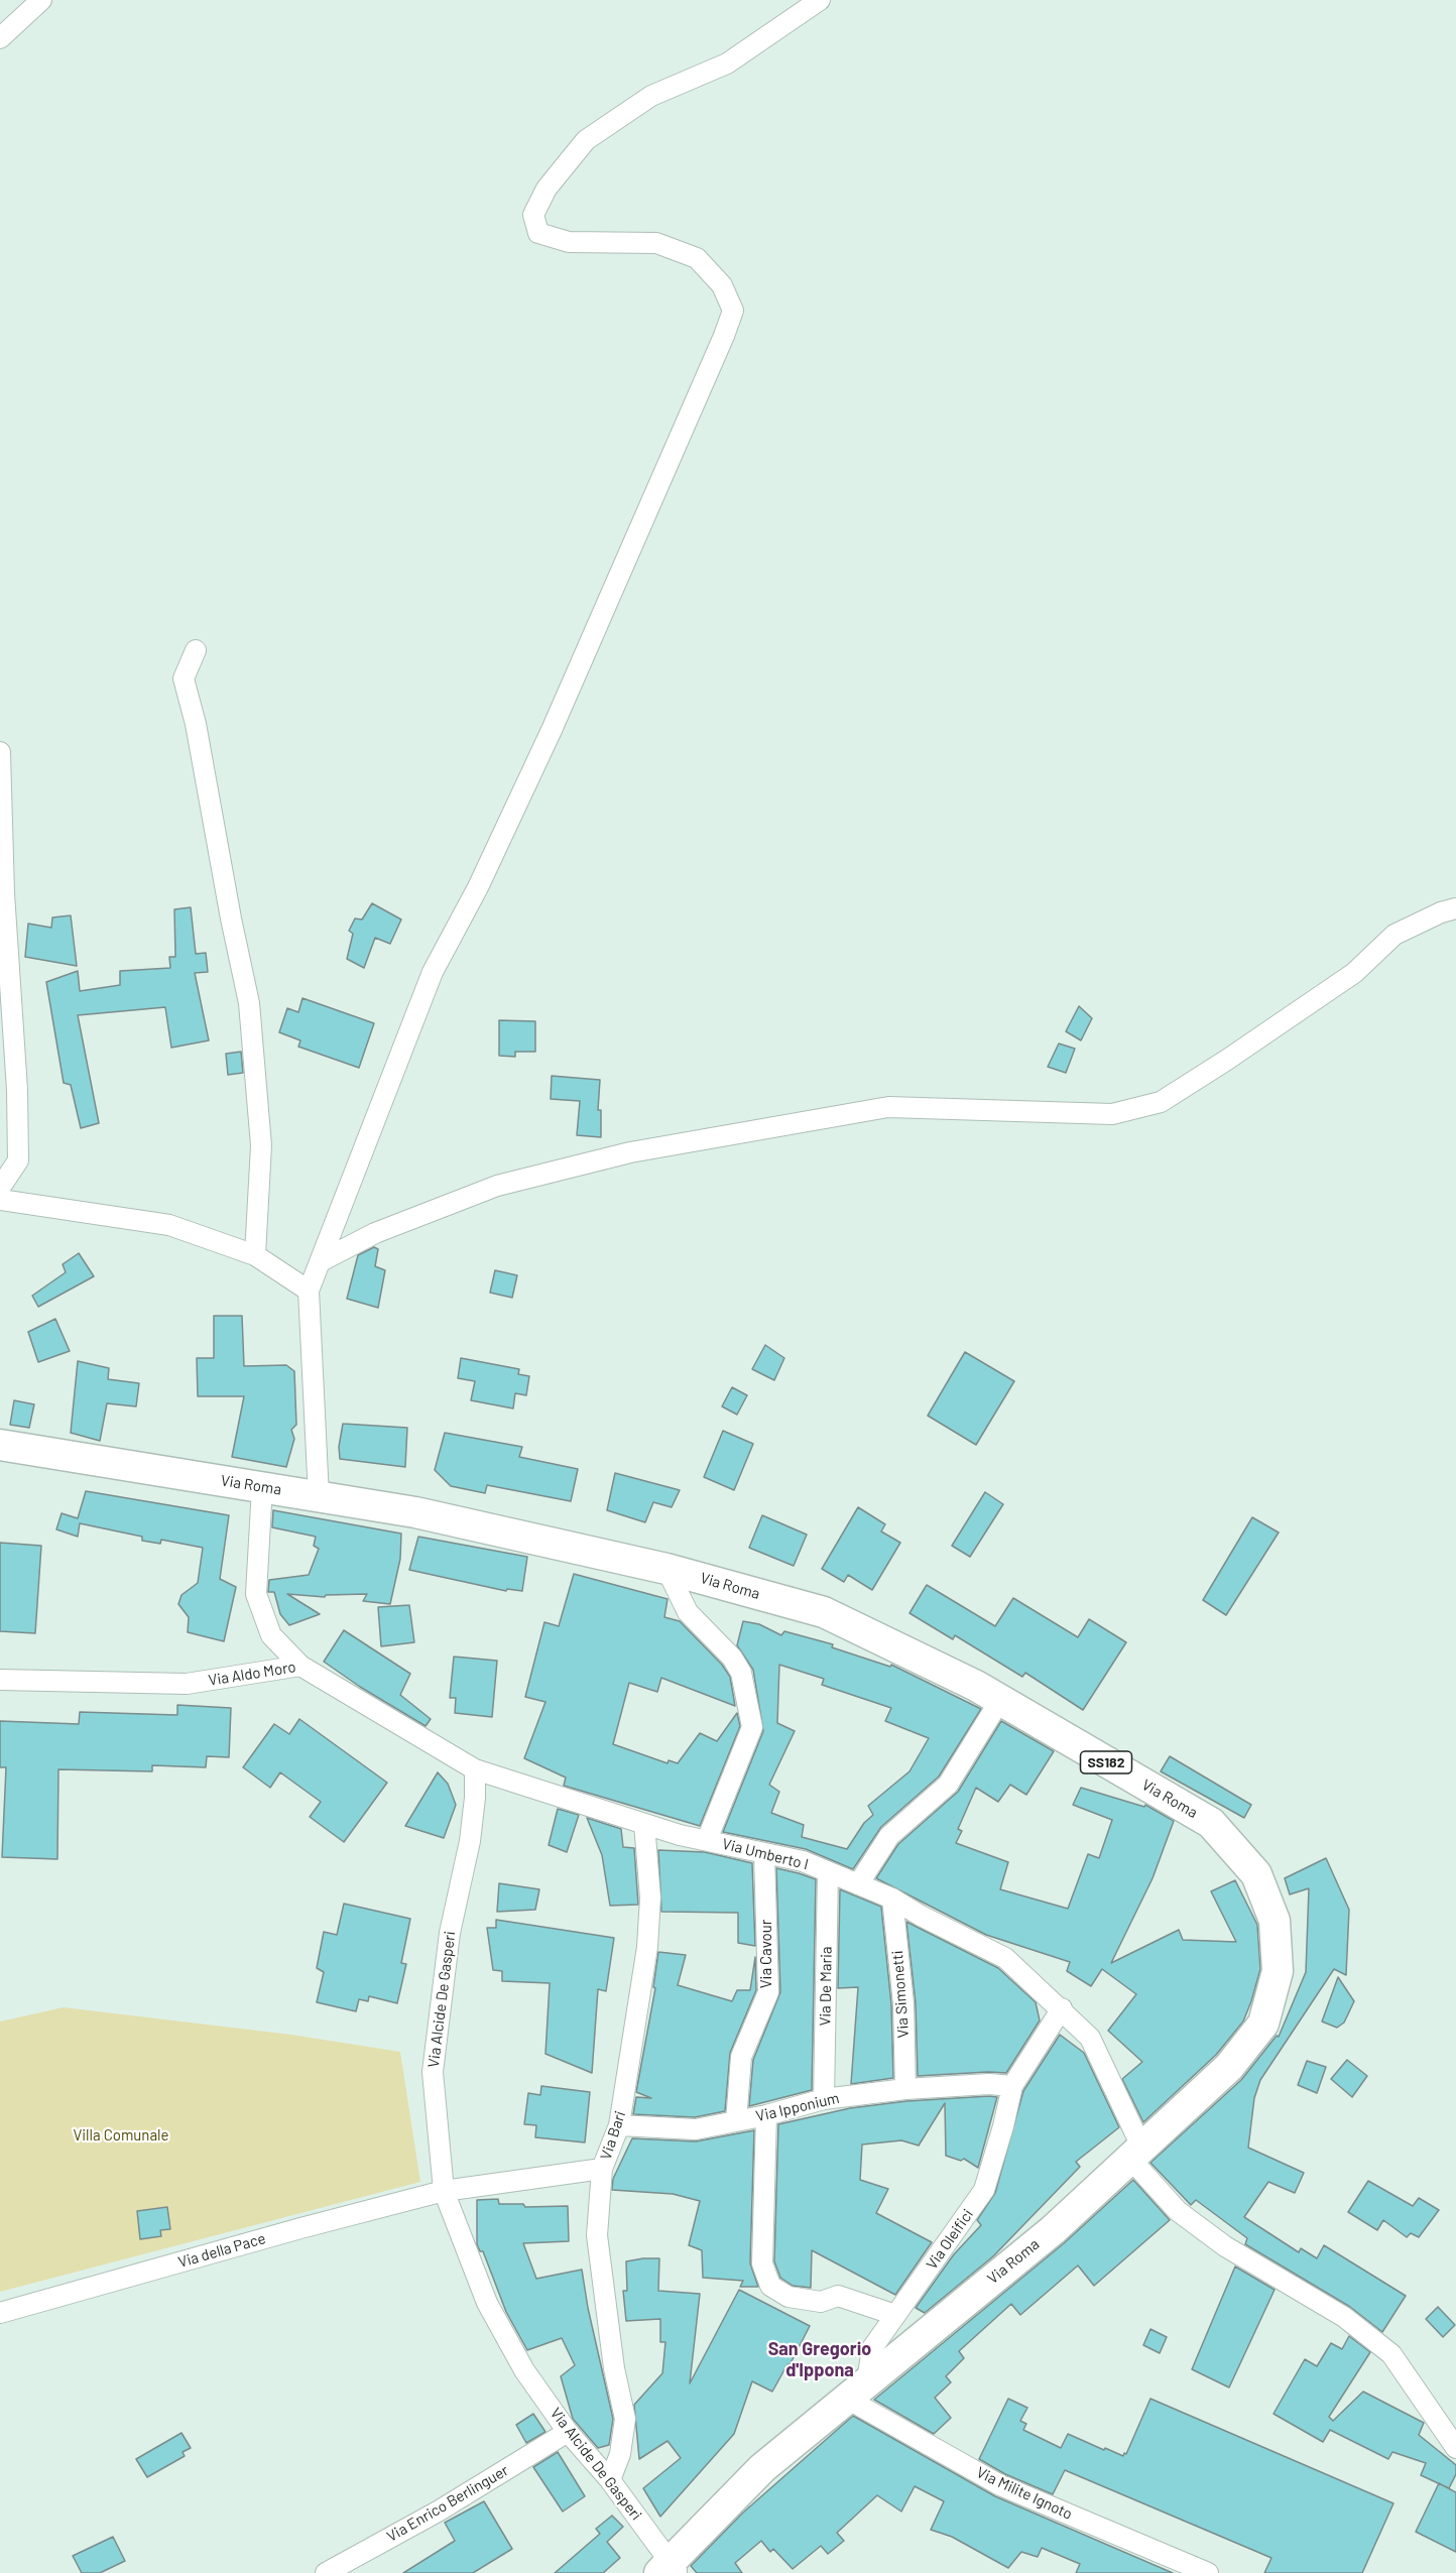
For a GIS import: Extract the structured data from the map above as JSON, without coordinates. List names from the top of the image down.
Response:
{
  "streets": {
    "main road": ["Via Roma", "SS182"],
    "street": [
      "Via Aldo Moro",
      "Via Umberto I",
      "Via Cavour",
      "Via De Maria",
      "Via Simonetti",
      "Via Alcide De Gasperi",
      "Via Ipponium",
      "Via Bari",
      "Via Oleifici",
      "Via della Pace",
      "Via Milite Ignoto",
      "Via Enrico Berlinguer"
    ]
  },
  "crossings": [
    ["Via Roma", "Via Umberto I"],
    ["Via Roma", "Via Alcide De Gasperi"],
    ["Via Roma", "Via Oleifici"],
    ["Via Roma", "Via Milite Ignoto"],
    ["Via Aldo Moro", "Via Umberto I"],
    ["Via Aldo Moro", "Via Alcide De Gasperi"],
    ["Via Umberto I", "Via Cavour"],
    ["Via Umberto I", "Via De Maria"],
    ["Via Umberto I", "Via Simonetti"],
    ["Via Umberto I", "Via Alcide De Gasperi"],
    ["Via Umberto I", "Via Bari"],
    ["Via Umberto I", "Via Oleifici"],
    ["Via Cavour", "Via Ipponium"],
    ["Via De Maria", "Via Ipponium"],
    ["Via Simonetti", "Via Ipponium"],
    ["Via Alcide De Gasperi", "Via Bari"],
    ["Via Alcide De Gasperi", "Via della Pace"],
    ["Via Alcide De Gasperi", "Via Enrico Berlinguer"],
    ["Via Ipponium", "Via Bari"],
    ["Via Ipponium", "Via Oleifici"],
    ["Via Bari", "Via della Pace"],
    ["Via Oleifici", "Via Milite Ignoto"]
  ],
  "districts": ["San Gregorio d'Ippona"],
  "parks": ["Villa Comunale"]
}
